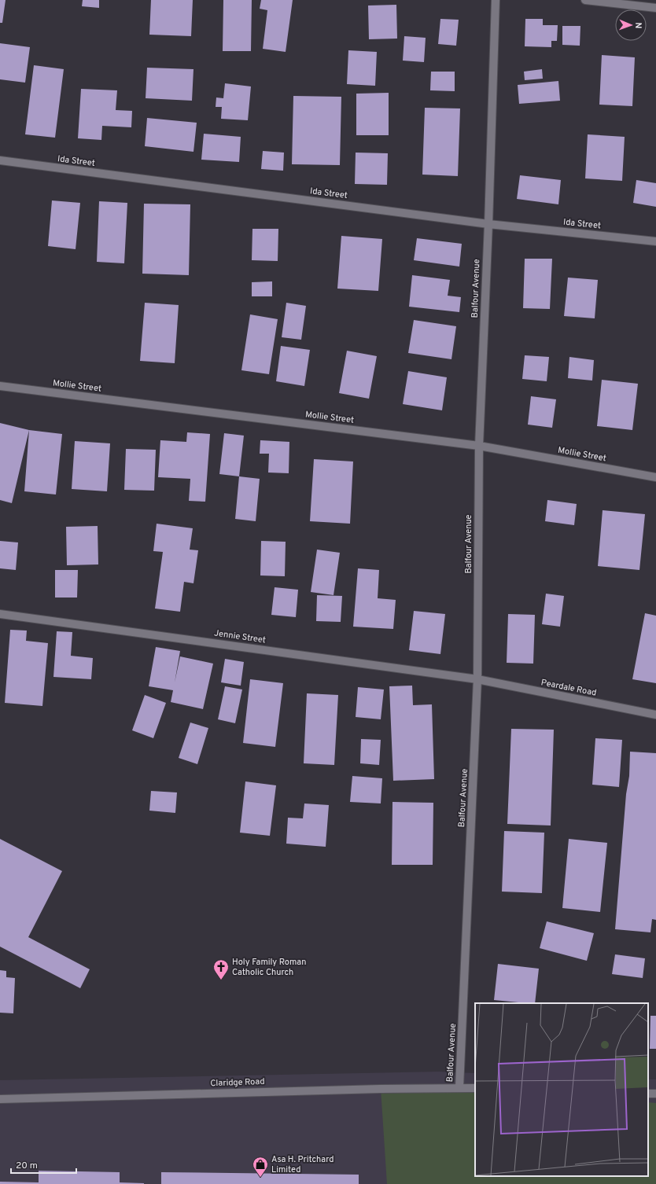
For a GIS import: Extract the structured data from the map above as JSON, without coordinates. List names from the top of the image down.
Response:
{
  "streets": {
    "street": [
      "Ida Street",
      "Balfour Avenue",
      "Mollie Street",
      "Jennie Street",
      "Peardale Road",
      "Claridge Road"
    ]
  },
  "crossings": [
    ["Ida Street", "Balfour Avenue"],
    ["Balfour Avenue", "Mollie Street"],
    ["Balfour Avenue", "Jennie Street"],
    ["Balfour Avenue", "Peardale Road"],
    ["Balfour Avenue", "Claridge Road"],
    ["Jennie Street", "Peardale Road"]
  ],
  "places": {
    "church": ["Holy Family Roman Catholic Church"],
    "shop": ["Asa H. Pritchard Limited"]
  },
  "scale_bar": "20 m",
  "north": "right"
}
